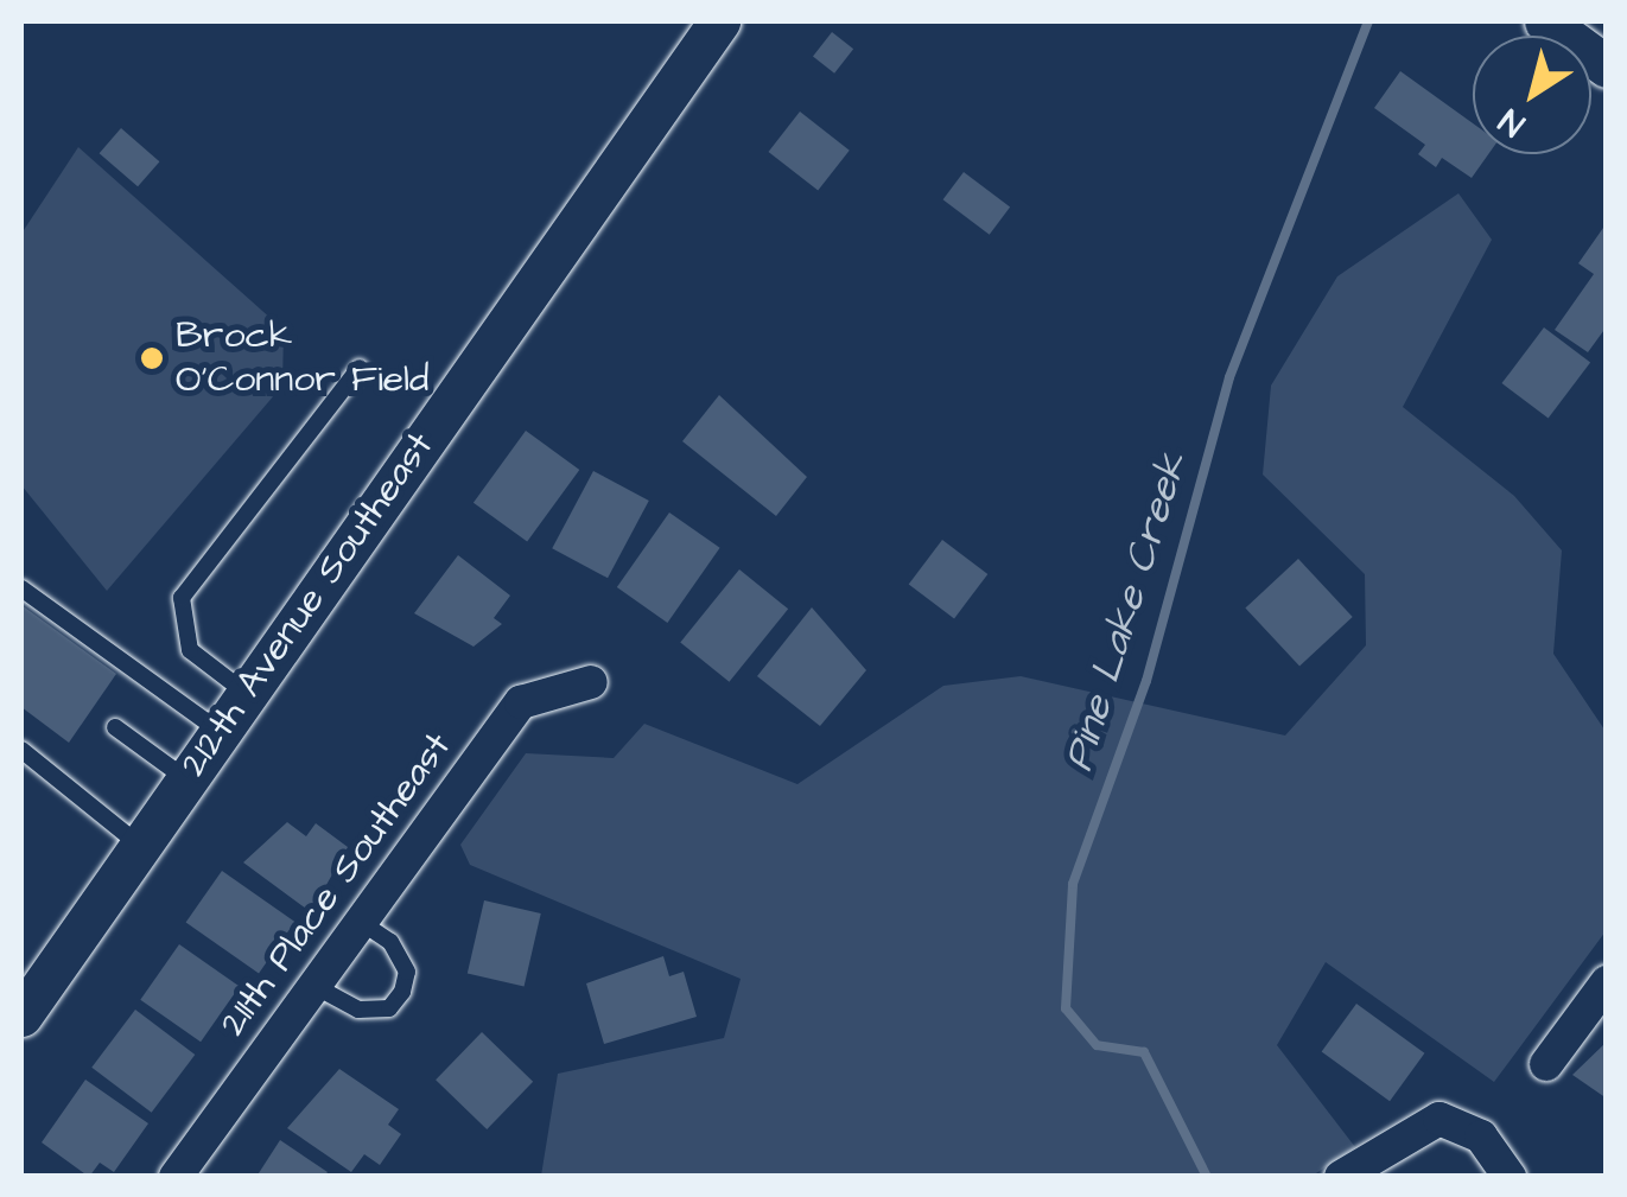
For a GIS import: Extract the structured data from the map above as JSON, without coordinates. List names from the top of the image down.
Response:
{
  "streets": {
    "street": ["212th Avenue Southeast", "211th Place Southeast"]
  },
  "water": ["Pine Lake Creek"],
  "places": ["Brock O'Connor Field"],
  "north": "bottom left"
}
